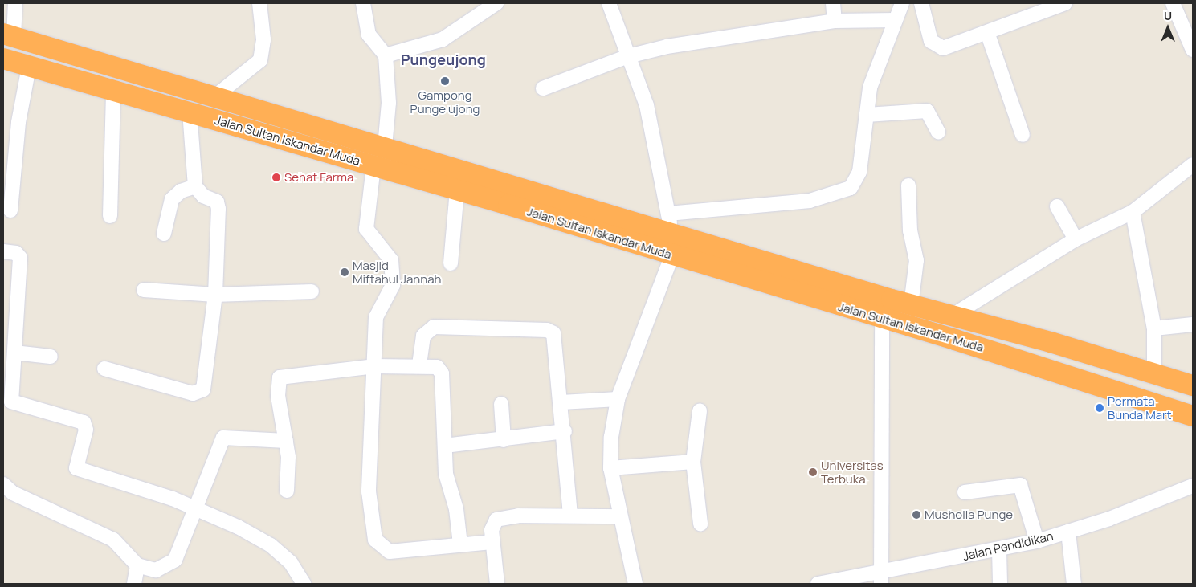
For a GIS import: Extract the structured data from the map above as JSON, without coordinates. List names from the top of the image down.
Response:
{
  "streets": {
    "highway": ["Jalan Sultan Iskandar Muda"],
    "street": ["Jalan Pendidikan"]
  },
  "districts": ["Pungeujong"],
  "places": [
    "Gampong Punge ujong",
    "Sehat Farma",
    "Masjid Miftahul Jannah",
    "Permata Bunda Mart",
    "Universitas Terbuka",
    "Musholla Punge"
  ],
  "north": "top"
}
